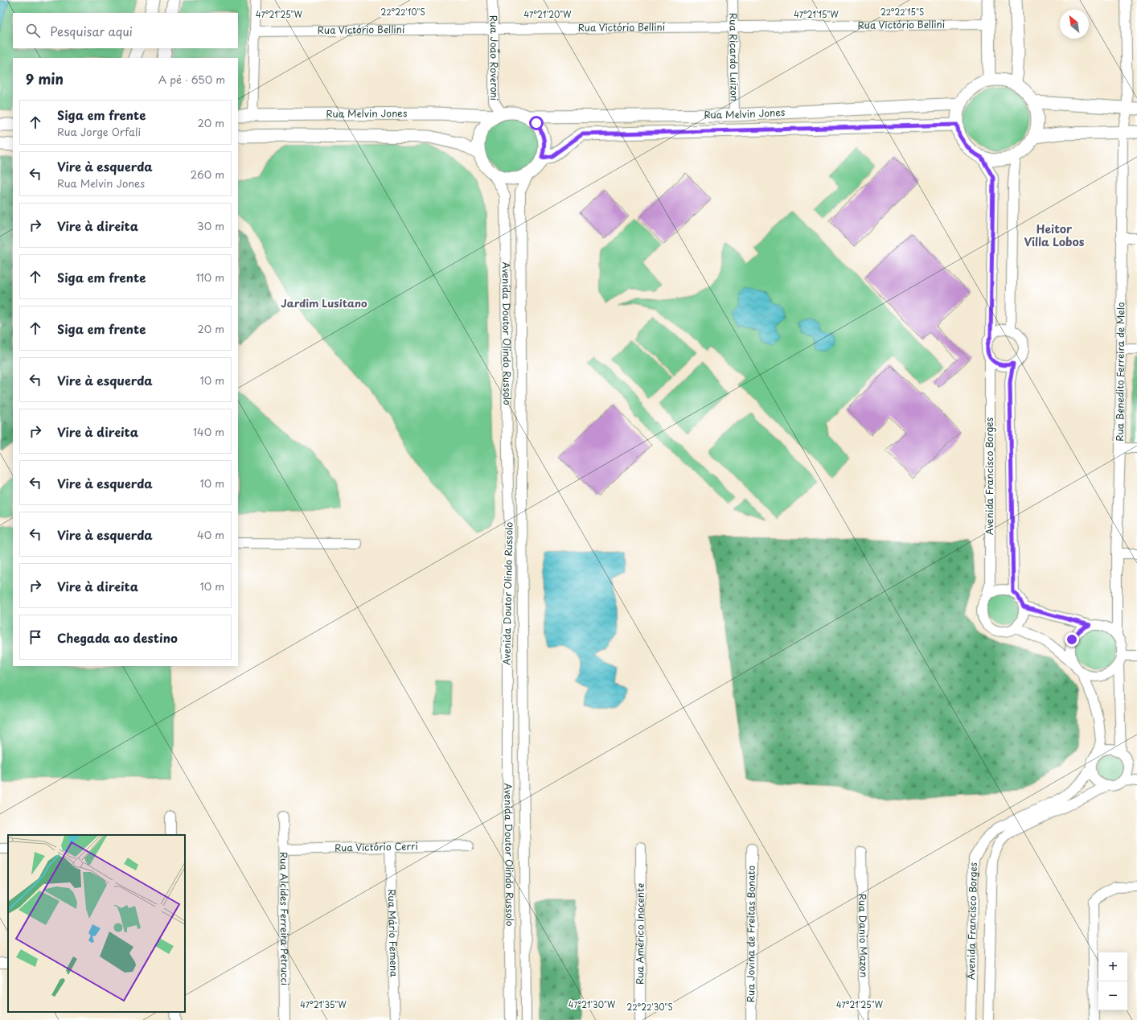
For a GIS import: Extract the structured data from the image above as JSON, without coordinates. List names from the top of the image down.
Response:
{
  "streets": {
    "street": [
      "Rua Victório Bellini",
      "Rua Ricardo Luizon",
      "Rua João Roveroni",
      "Rua Melvin Jones",
      "Avenida Doutor Olindo Russolo",
      "Rua Benedito Ferreira de Melo",
      "Avenida Francisco Borges",
      "Rua Victório Cerri",
      "Rua Alcídes Ferreira Petrucci",
      "Rua Mário Femena",
      "Rua Américo Inocente",
      "Rua Jovina de Freitas Bonato",
      "Rua Danio Mazon"
    ]
  },
  "crossings": [
    ["Rua Victório Bellini", "Rua Ricardo Luizon"],
    ["Rua Victório Bellini", "Rua João Roveroni"],
    ["Rua Ricardo Luizon", "Rua Melvin Jones"],
    ["Rua João Roveroni", "Rua Melvin Jones"],
    ["Rua João Roveroni", "Avenida Doutor Olindo Russolo"],
    ["Rua Melvin Jones", "Avenida Doutor Olindo Russolo"],
    ["Rua Victório Cerri", "Rua Alcídes Ferreira Petrucci"],
    ["Rua Victório Cerri", "Rua Mário Femena"]
  ],
  "districts": ["Heitor Villa Lobos", "Jardim Lusitano"],
  "north": "top left",
  "page": {
    "search": "Pesquisar aqui",
    "heading": ["9 min", "A pé · 650 m"],
    "list": [
      ["Siga em frente", "Rua Jorge Orfali", "20 m"],
      ["Vire à esquerda", "Rua Melvin Jones", "260 m"],
      ["Vire à direita", "30 m"],
      ["Siga em frente", "110 m"],
      ["Siga em frente", "20 m"],
      ["Vire à esquerda", "10 m"],
      ["Vire à direita", "140 m"],
      ["Vire à esquerda", "10 m"],
      ["Vire à esquerda", "40 m"],
      ["Vire à direita", "10 m"],
      "Chegada ao destino"
    ],
    "map_buttons": ["+", "−"]
  },
  "coordinates": [
    "22°22'10\"S",
    "22°22'15\"S",
    "47°21'25\"W",
    "47°21'20\"W",
    "47°21'15\"W",
    "47°21'35\"W",
    "47°21'30\"W",
    "22°22'30\"S"
  ]
}
